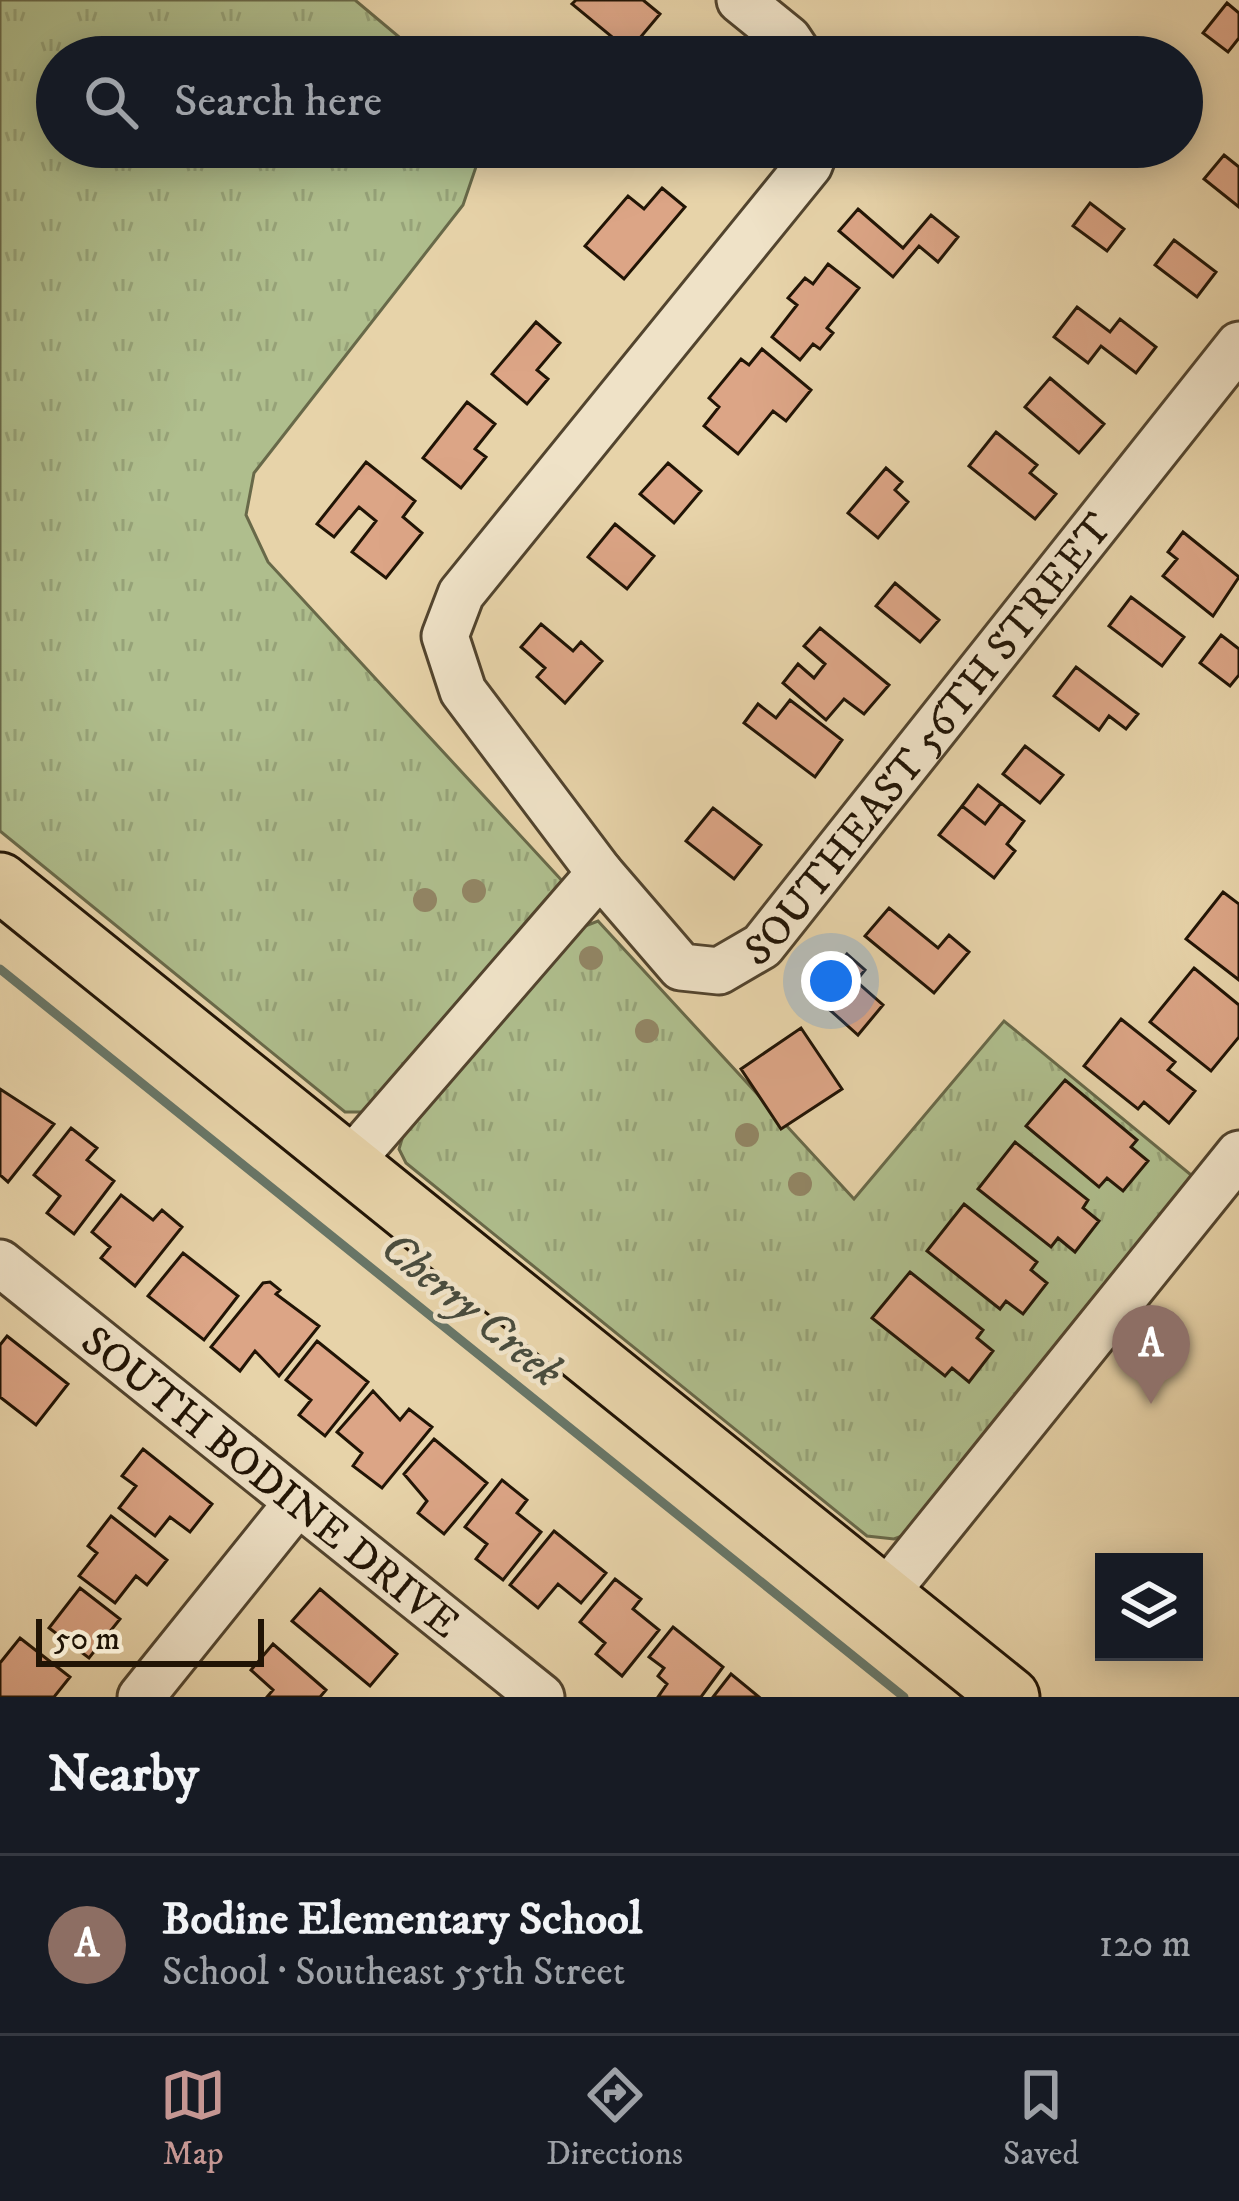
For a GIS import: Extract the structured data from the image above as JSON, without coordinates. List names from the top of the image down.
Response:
{
  "streets": {
    "street": ["SOUTHEAST 56TH STREET", "SOUTH BODINE DRIVE"]
  },
  "water": ["Cherry Creek"],
  "scale_bar": "50 m",
  "page": {
    "search": "Search here",
    "pins": "A",
    "scale": "50 m",
    "heading": "Nearby",
    "list": [
      {
        "mark": "A",
        "name": "Bodine Elementary School",
        "note": "School · Southeast 55th Street",
        "value": "120 m"
      }
    ],
    "nav": ["Map", "Directions", "Saved"]
  }
}
